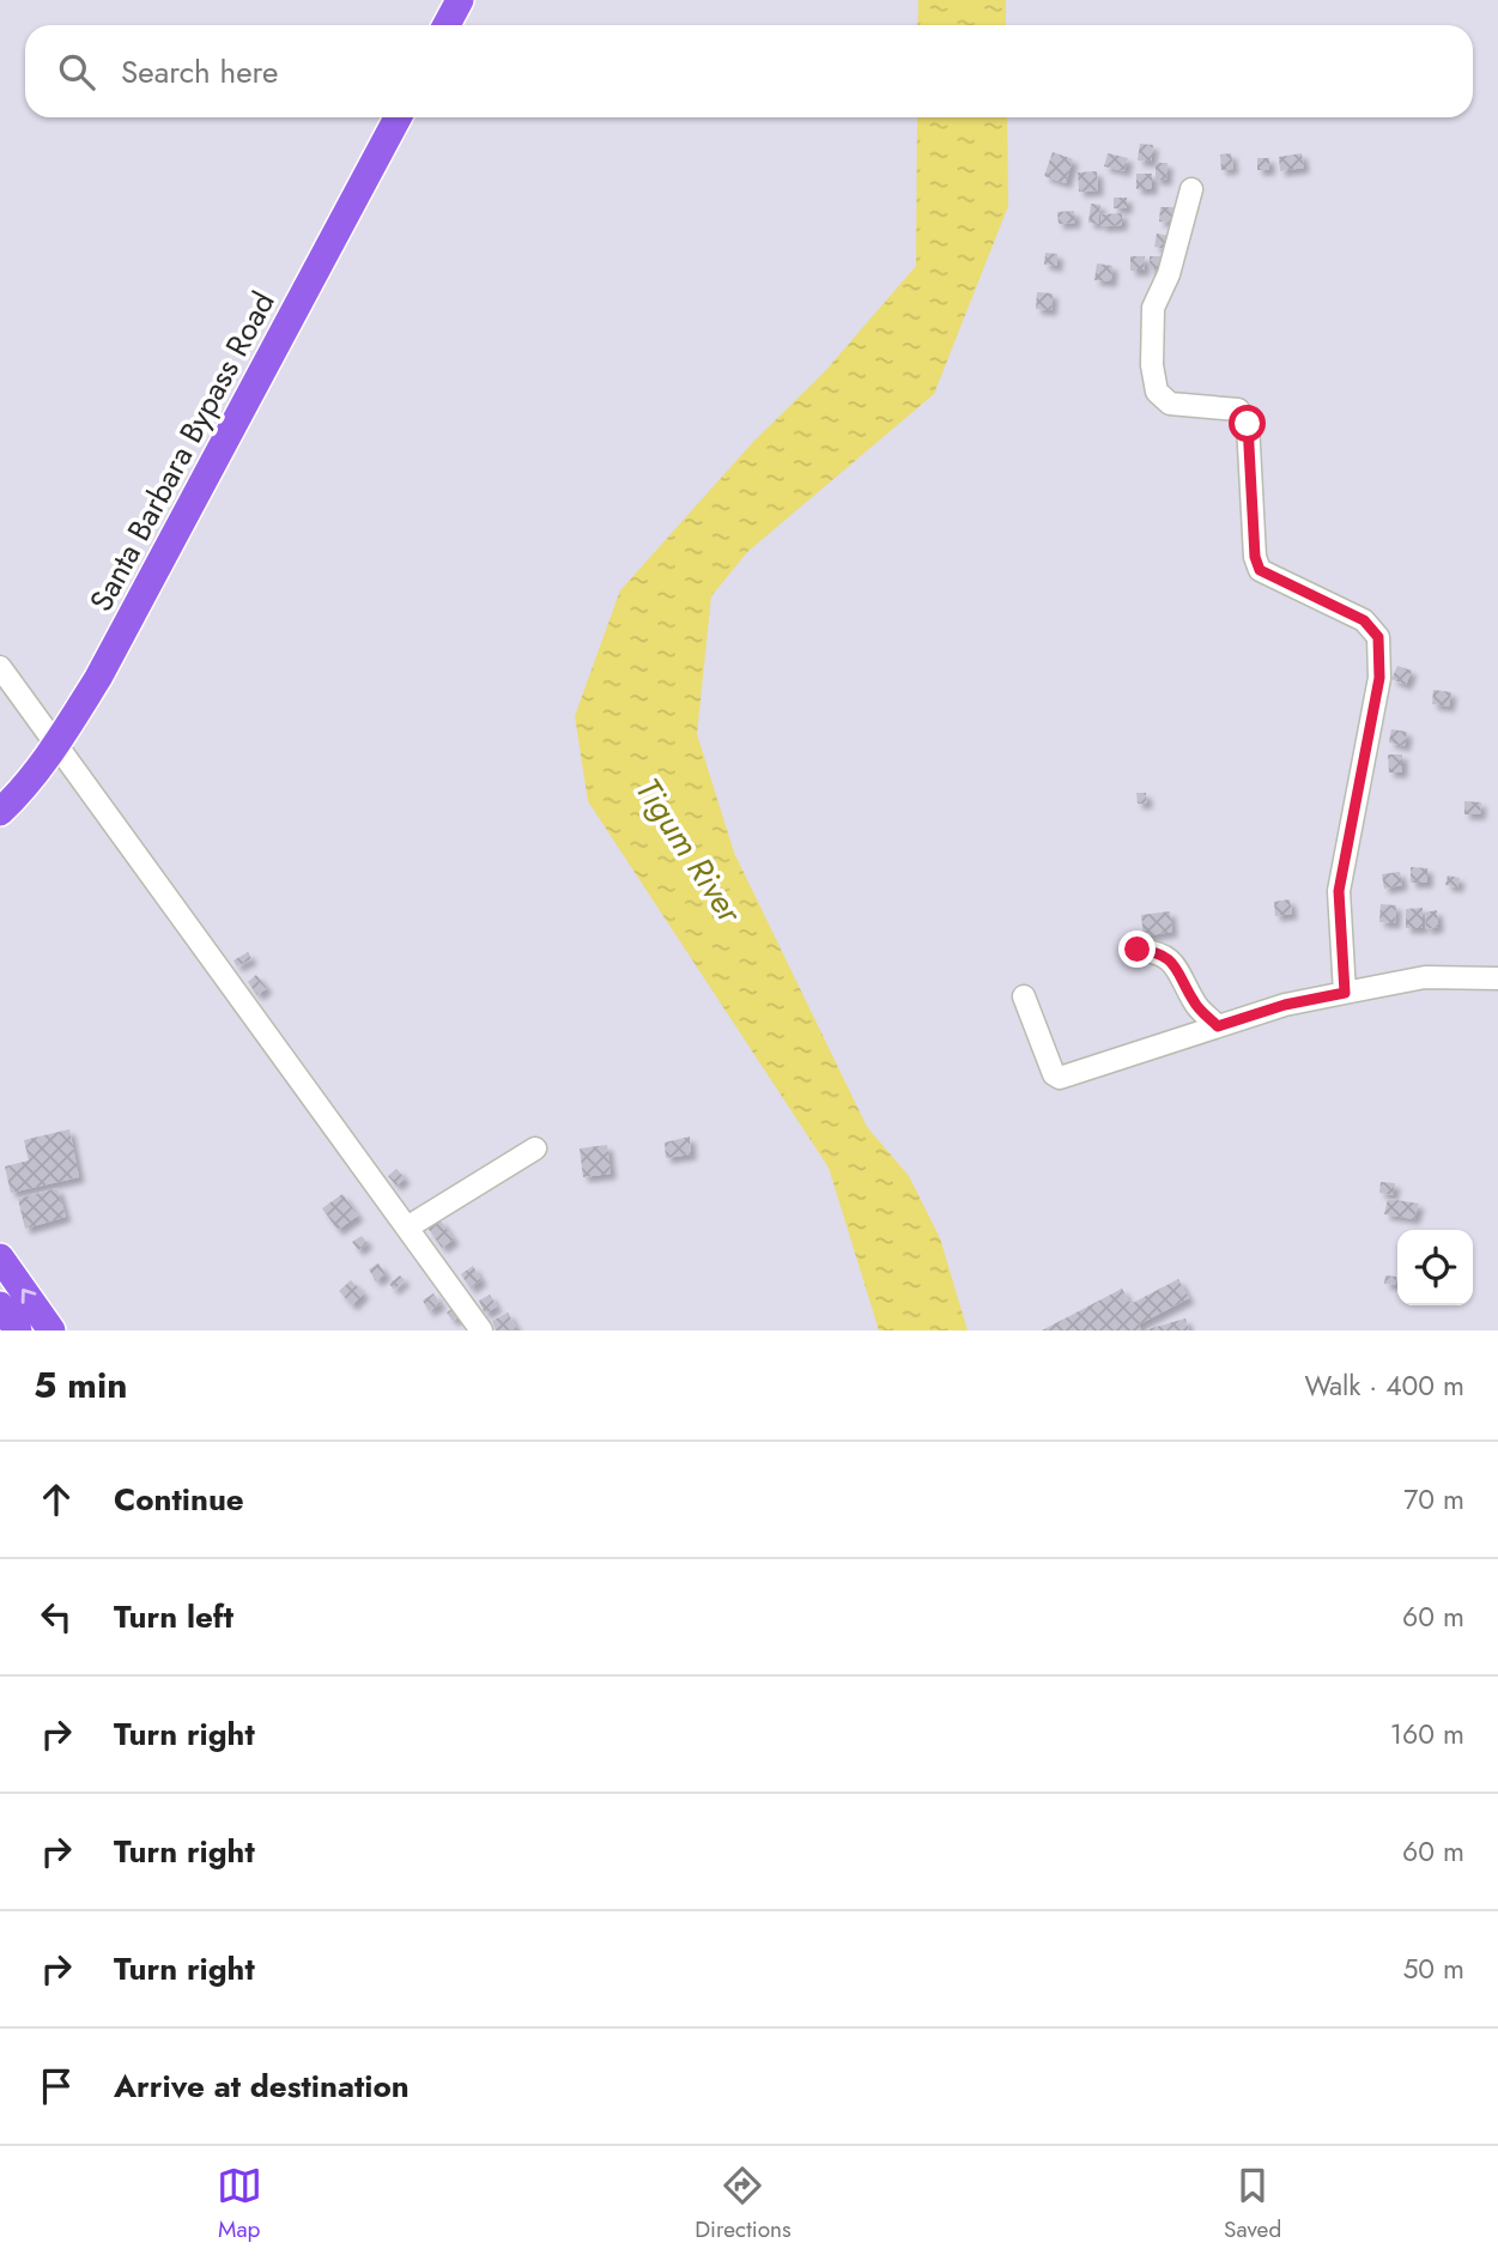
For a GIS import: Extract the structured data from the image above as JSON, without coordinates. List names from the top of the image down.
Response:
{
  "streets": {
    "main road": ["Santa Barbara Bypass Road"]
  },
  "water": ["Tigum River"],
  "page": {
    "search": "Search here",
    "heading": ["5 min", "Walk · 400 m"],
    "list": [
      ["Continue", "70 m"],
      ["Turn left", "60 m"],
      ["Turn right", "160 m"],
      ["Turn right", "60 m"],
      ["Turn right", "50 m"],
      "Arrive at destination"
    ],
    "nav": ["Map", "Directions", "Saved"]
  }
}
